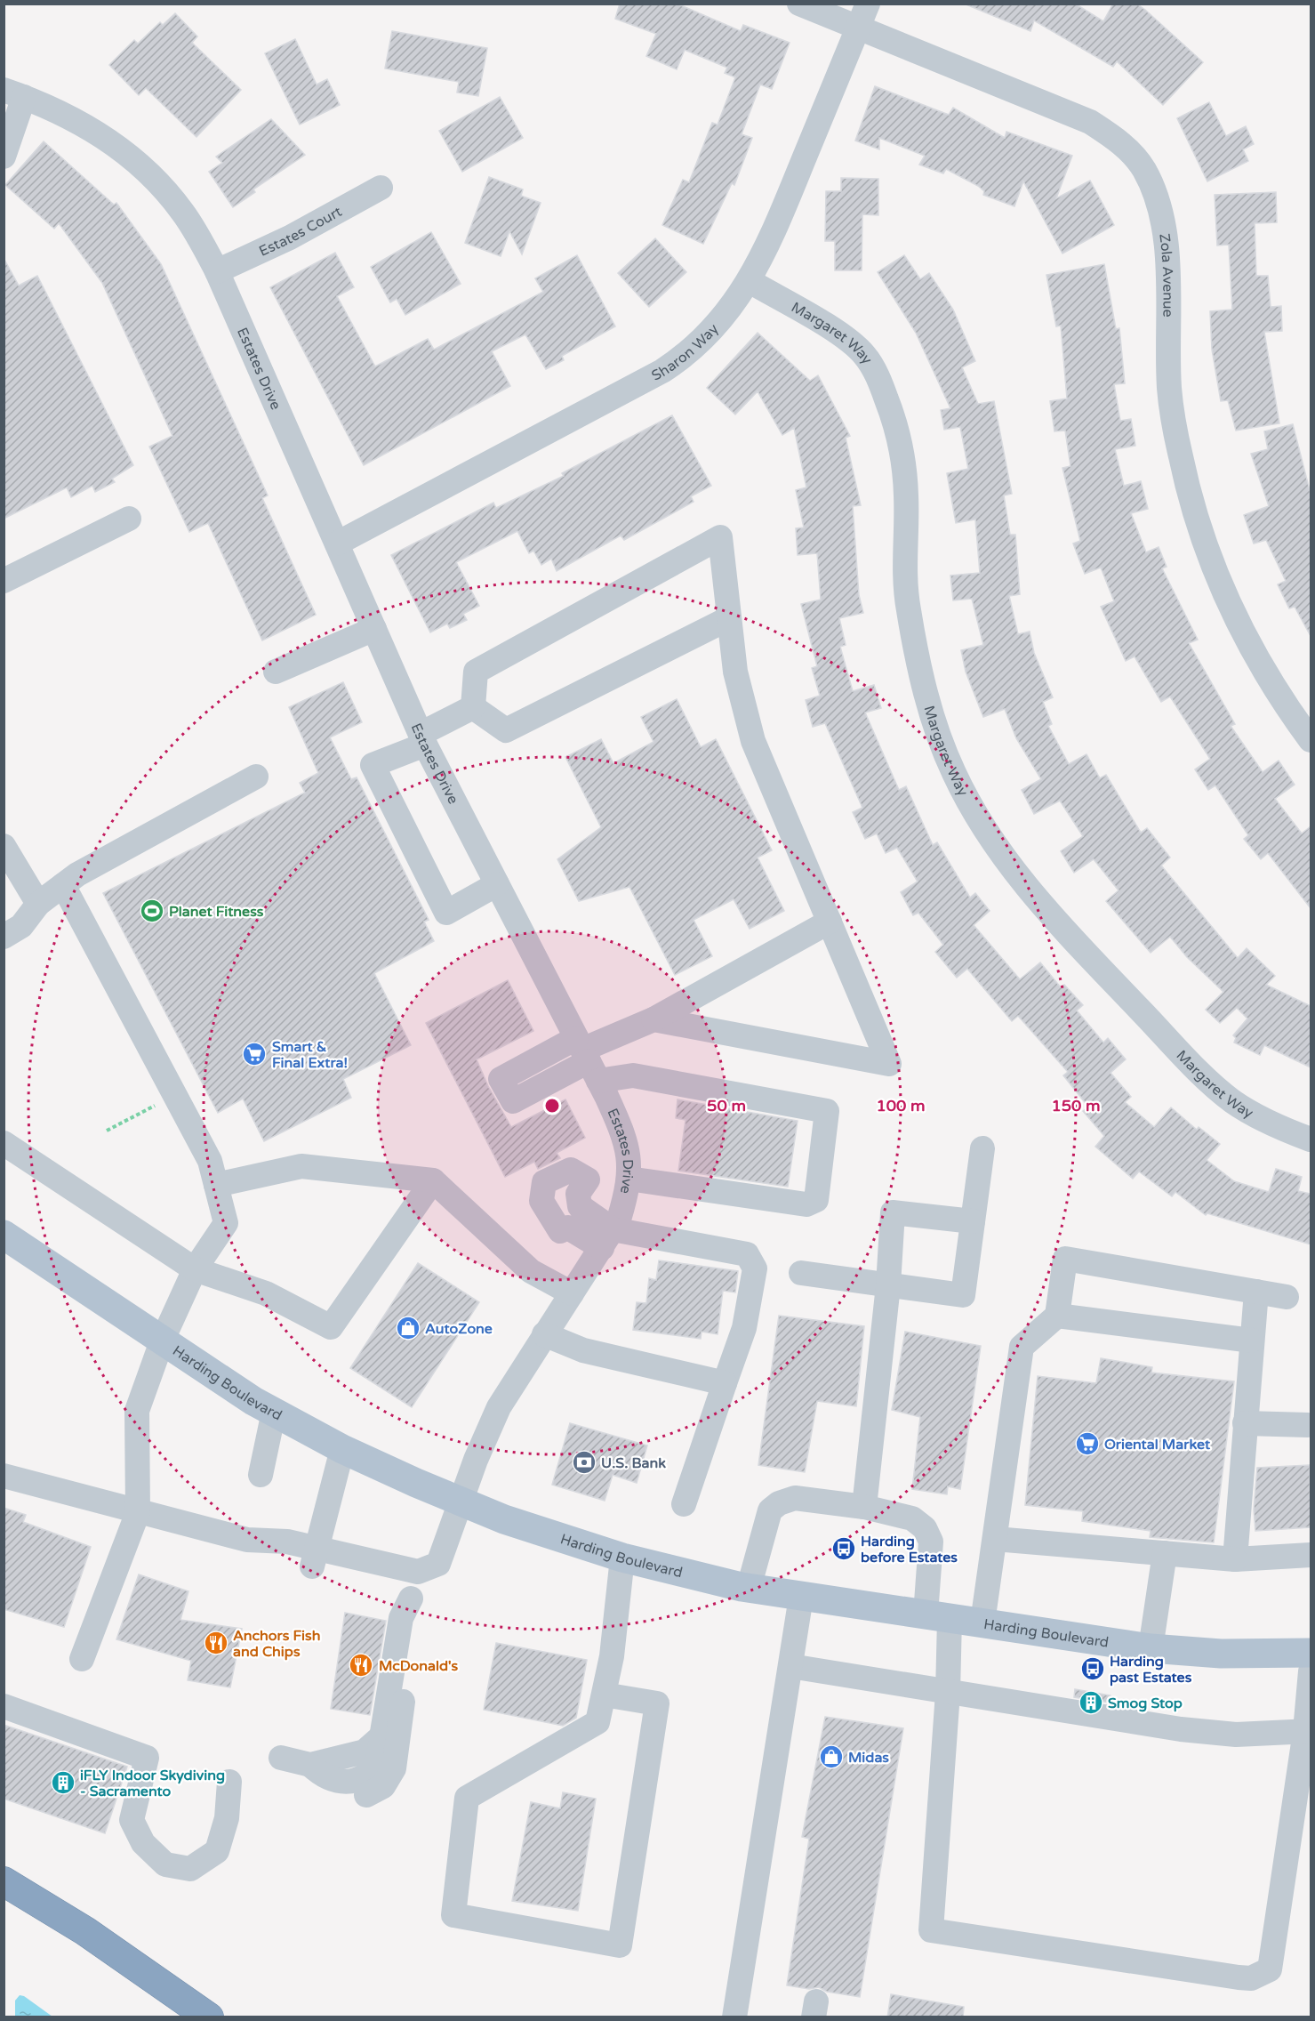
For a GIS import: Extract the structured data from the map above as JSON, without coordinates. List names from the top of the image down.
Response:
{
  "streets": {
    "main road": ["Harding Boulevard"],
    "street": [
      "Estates Court",
      "Zola Avenue",
      "Margaret Way",
      "Sharon Way",
      "Estates Drive"
    ]
  },
  "crossings": [
    ["Estates Court", "Estates Drive"],
    ["Zola Avenue", "Sharon Way"],
    ["Margaret Way", "Sharon Way"],
    ["Sharon Way", "Estates Drive"],
    ["Estates Drive", "Harding Boulevard"]
  ],
  "places": {
    "sports": ["Planet Fitness"],
    "supermarket": ["Smart & Final Extra!", "Oriental Market"],
    "shop": ["AutoZone", "Midas"],
    "bank": ["U.S. Bank"],
    "bus stop": ["Harding before Estates", "Harding past Estates"],
    "restaurant": ["Anchors Fish and Chips", "McDonald's"],
    "building": ["Smog Stop", "iFLY Indoor Skydiving - Sacramento"]
  },
  "rings": ["50 m", "100 m", "150 m"]
}
